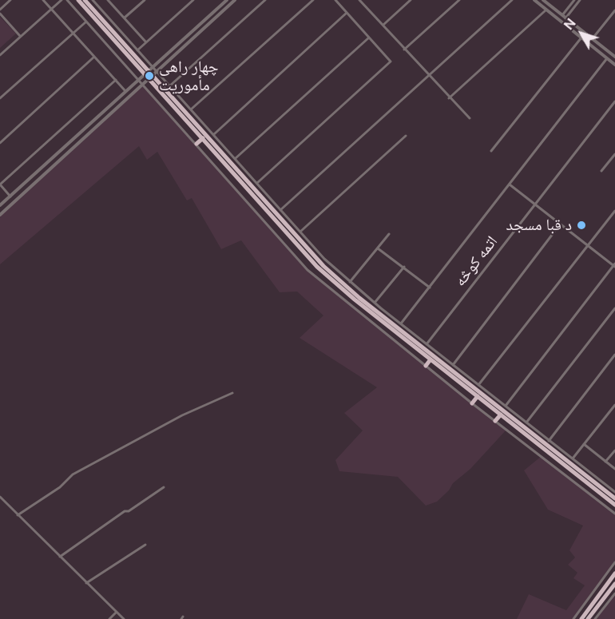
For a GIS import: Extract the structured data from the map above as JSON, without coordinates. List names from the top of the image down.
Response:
{
  "streets": {
    "street": ["اتمه کوڅه"]
  },
  "places": ["چهار راهی مأموریت", "د قبا مسجد"],
  "north": "top left"
}
